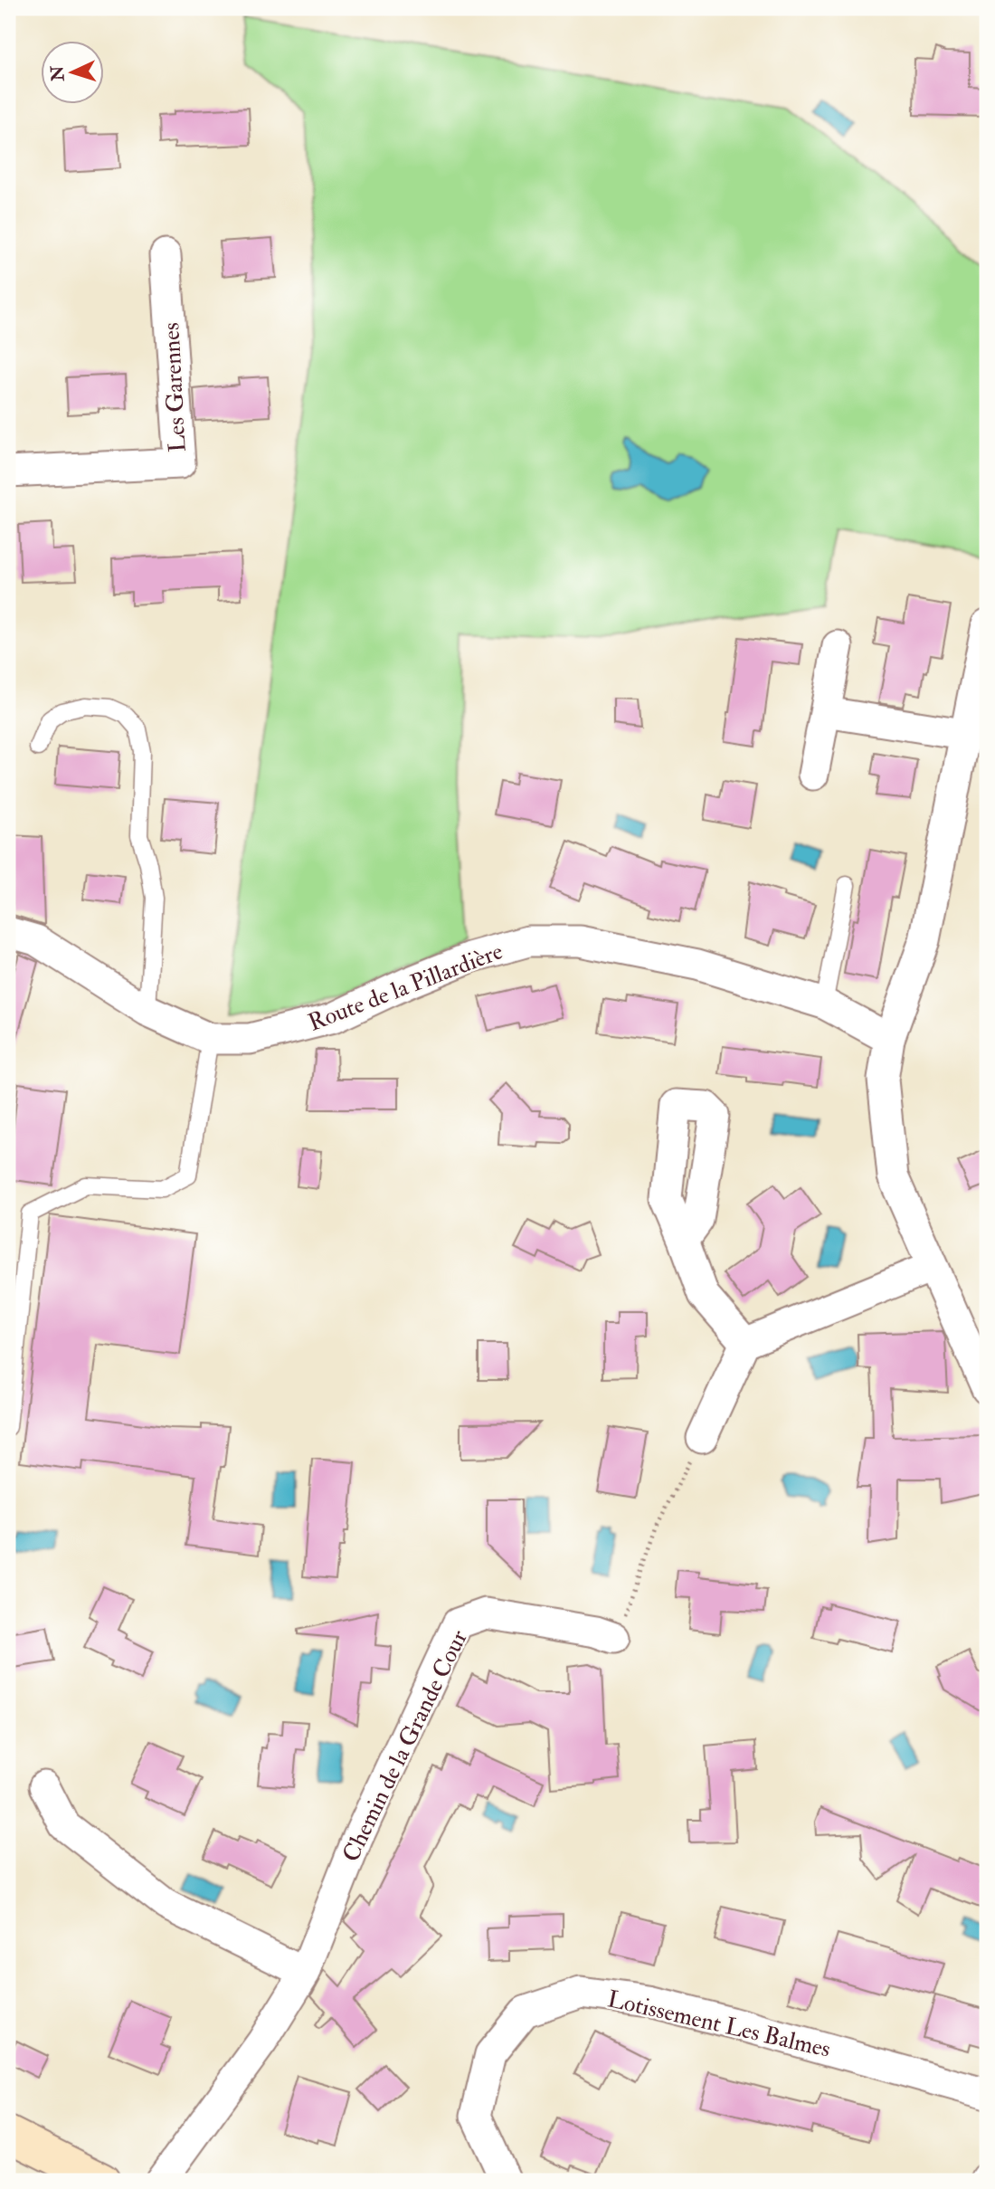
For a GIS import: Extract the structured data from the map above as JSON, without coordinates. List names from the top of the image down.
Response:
{
  "streets": {
    "street": [
      "Les Garennes",
      "Route de la Pillardière",
      "Chemin de la Grande Cour",
      "Lotissement Les Balmes"
    ]
  },
  "north": "left"
}
